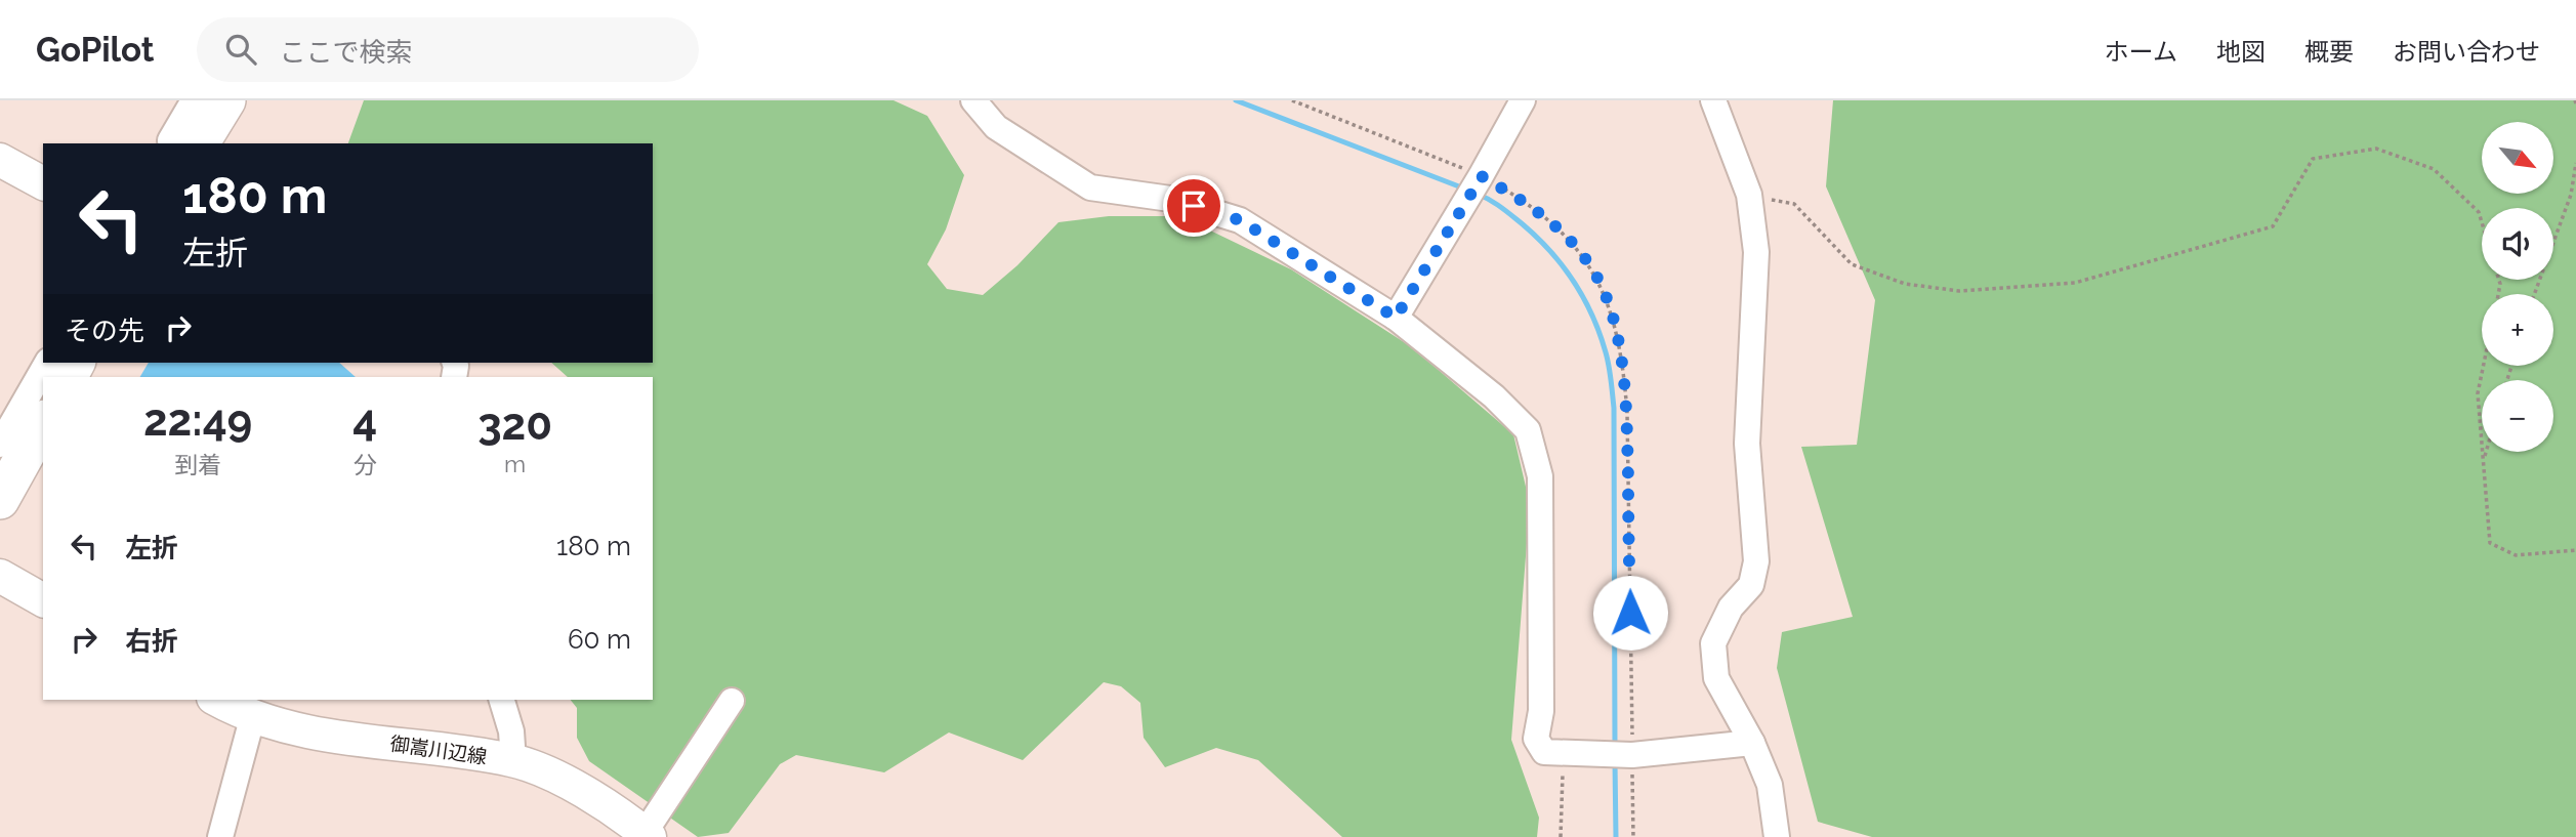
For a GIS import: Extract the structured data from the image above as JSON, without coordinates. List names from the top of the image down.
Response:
{
  "streets": {
    "main road": ["御嵩川辺線"]
  },
  "north": "bottom right",
  "page": {
    "header": "GoPilot",
    "search": "ここで検索",
    "nav": [
      "ホーム",
      "地図",
      "概要",
      "お問い合わせ"
    ],
    "map_buttons": ["+", "−"],
    "turn": ["180 m", "左折"],
    "then": "その先",
    "eta": [
      "22:49",
      "到着",
      "4",
      "分",
      "320",
      "m"
    ],
    "list": [
      {
        "name": "左折",
        "value": "180 m"
      },
      {
        "name": "右折",
        "value": "60 m"
      }
    ]
  }
}
